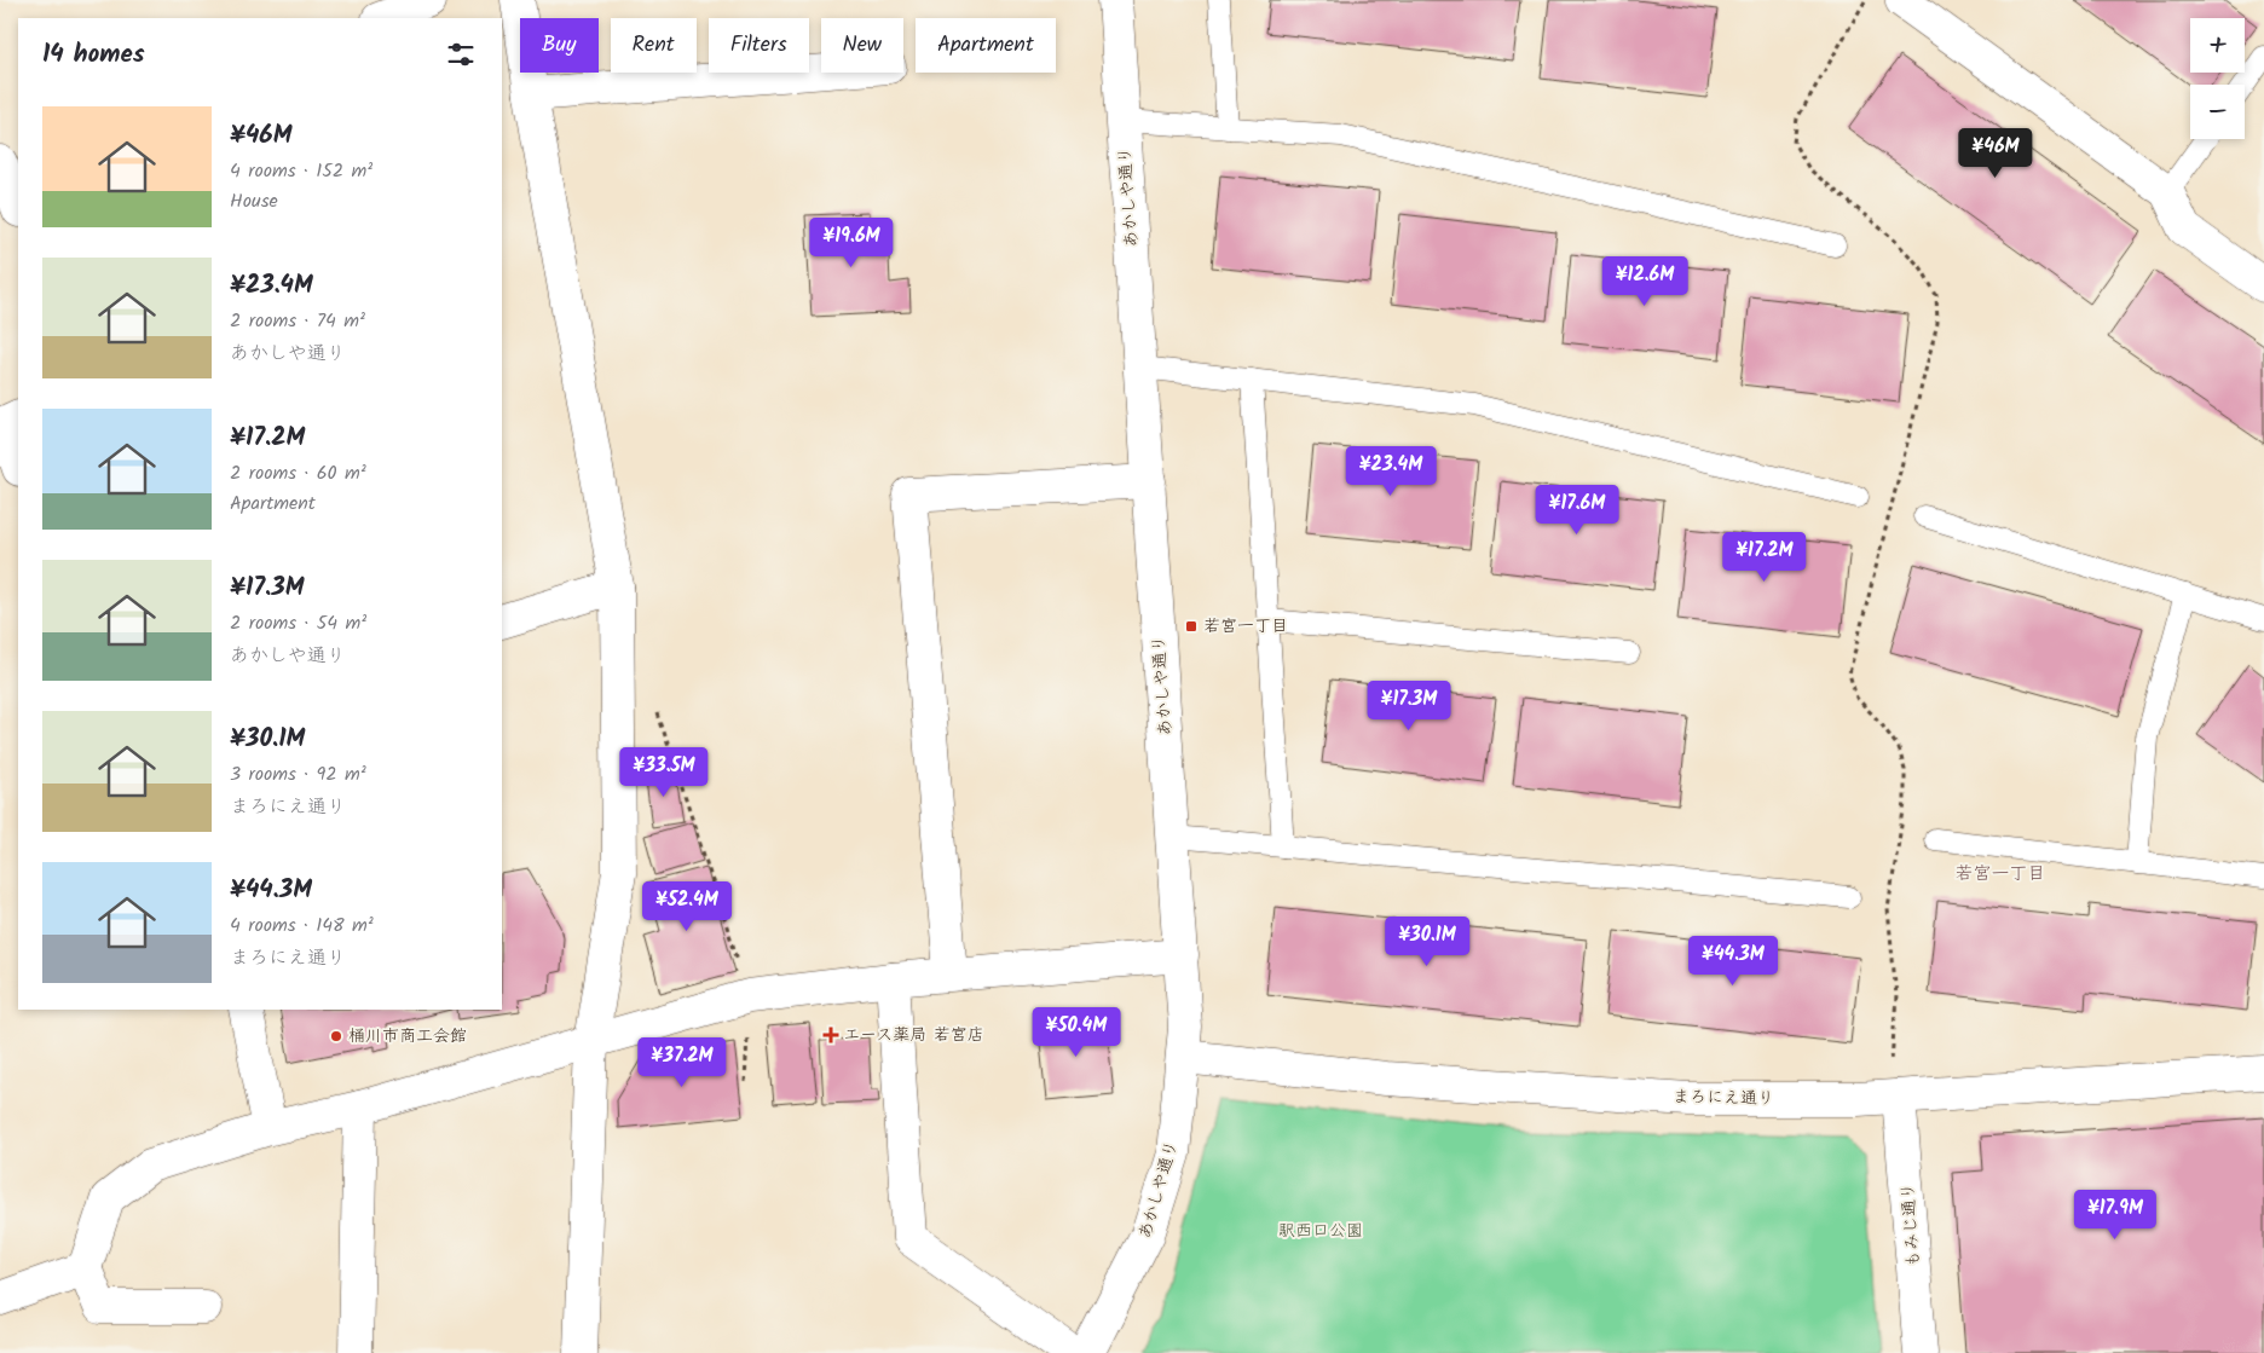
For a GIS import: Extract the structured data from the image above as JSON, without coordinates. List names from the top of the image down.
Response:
{
  "streets": {
    "street": ["あかしや通り", "まろにえ通り", "もみじ通り"]
  },
  "crossings": [
    ["あかしや通り", "まろにえ通り"],
    ["まろにえ通り", "もみじ通り"]
  ],
  "districts": ["若宮一丁目"],
  "parks": ["駅西口公園"],
  "places": {
    "transit": ["若宮一丁目"],
    "health": ["エース薬局 若宮店"],
    "other": ["桶川市商工会館"]
  },
  "page": {
    "map_buttons": ["+", "−"],
    "chip": [
      "Buy",
      "Rent",
      "Filters",
      "New",
      "Apartment"
    ],
    "heading": "14 homes",
    "list": [
      {
        "name": "¥46M",
        "note": "4 rooms · 152 m² · House"
      },
      {
        "name": "¥23.4M",
        "note": "2 rooms · 74 m² · あかしや通り"
      },
      {
        "name": "¥17.2M",
        "note": "2 rooms · 60 m² · Apartment"
      },
      {
        "name": "¥17.3M",
        "note": "2 rooms · 54 m² · あかしや通り"
      },
      {
        "name": "¥30.1M",
        "note": "3 rooms · 92 m² · まろにえ通り"
      },
      {
        "name": "¥44.3M",
        "note": "4 rooms · 148 m² · まろにえ通り"
      }
    ],
    "price": [
      "¥46M",
      "¥19.6M",
      "¥12.6M",
      "¥23.4M",
      "¥17.6M",
      "¥17.2M",
      "¥17.3M",
      "¥33.5M",
      "¥52.4M",
      "¥30.1M",
      "¥44.3M",
      "¥50.4M",
      "¥37.2M",
      "¥17.9M"
    ]
  }
}
